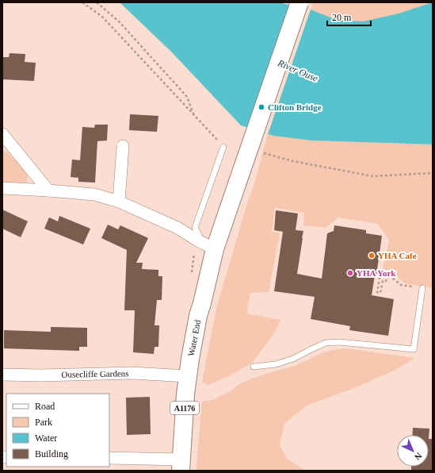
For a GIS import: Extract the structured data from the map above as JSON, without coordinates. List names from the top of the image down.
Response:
{
  "streets": {
    "main road": ["Water End", "A1176"],
    "street": ["Ousecliffe Gardens"]
  },
  "crossings": [
    ["Water End", "Ousecliffe Gardens"]
  ],
  "water": ["River Ouse"],
  "places": ["Clifton Bridge", "YHA Cafe", "YHA York"],
  "legend": [
    "Road",
    "Park",
    "Water",
    "Building"
  ],
  "scale_bar": "20 m",
  "north": "bottom right"
}
